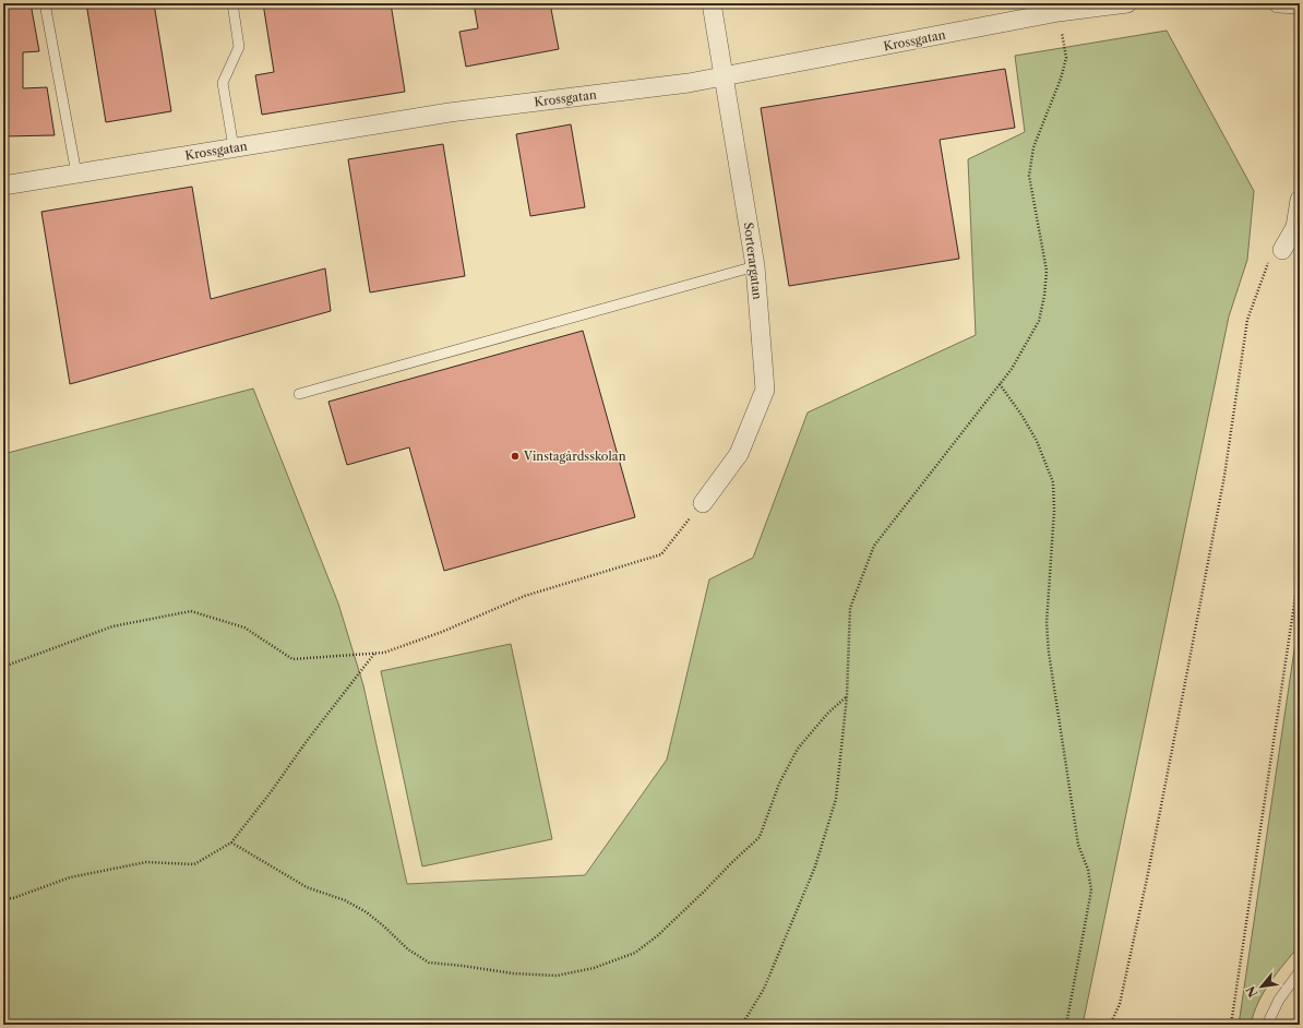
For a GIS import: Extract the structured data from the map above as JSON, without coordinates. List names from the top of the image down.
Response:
{
  "streets": {
    "street": ["Krossgatan", "Sorterargatan"]
  },
  "crossings": [
    ["Krossgatan", "Sorterargatan"]
  ],
  "places": ["Vinstagårdsskolan"],
  "north": "bottom left"
}
